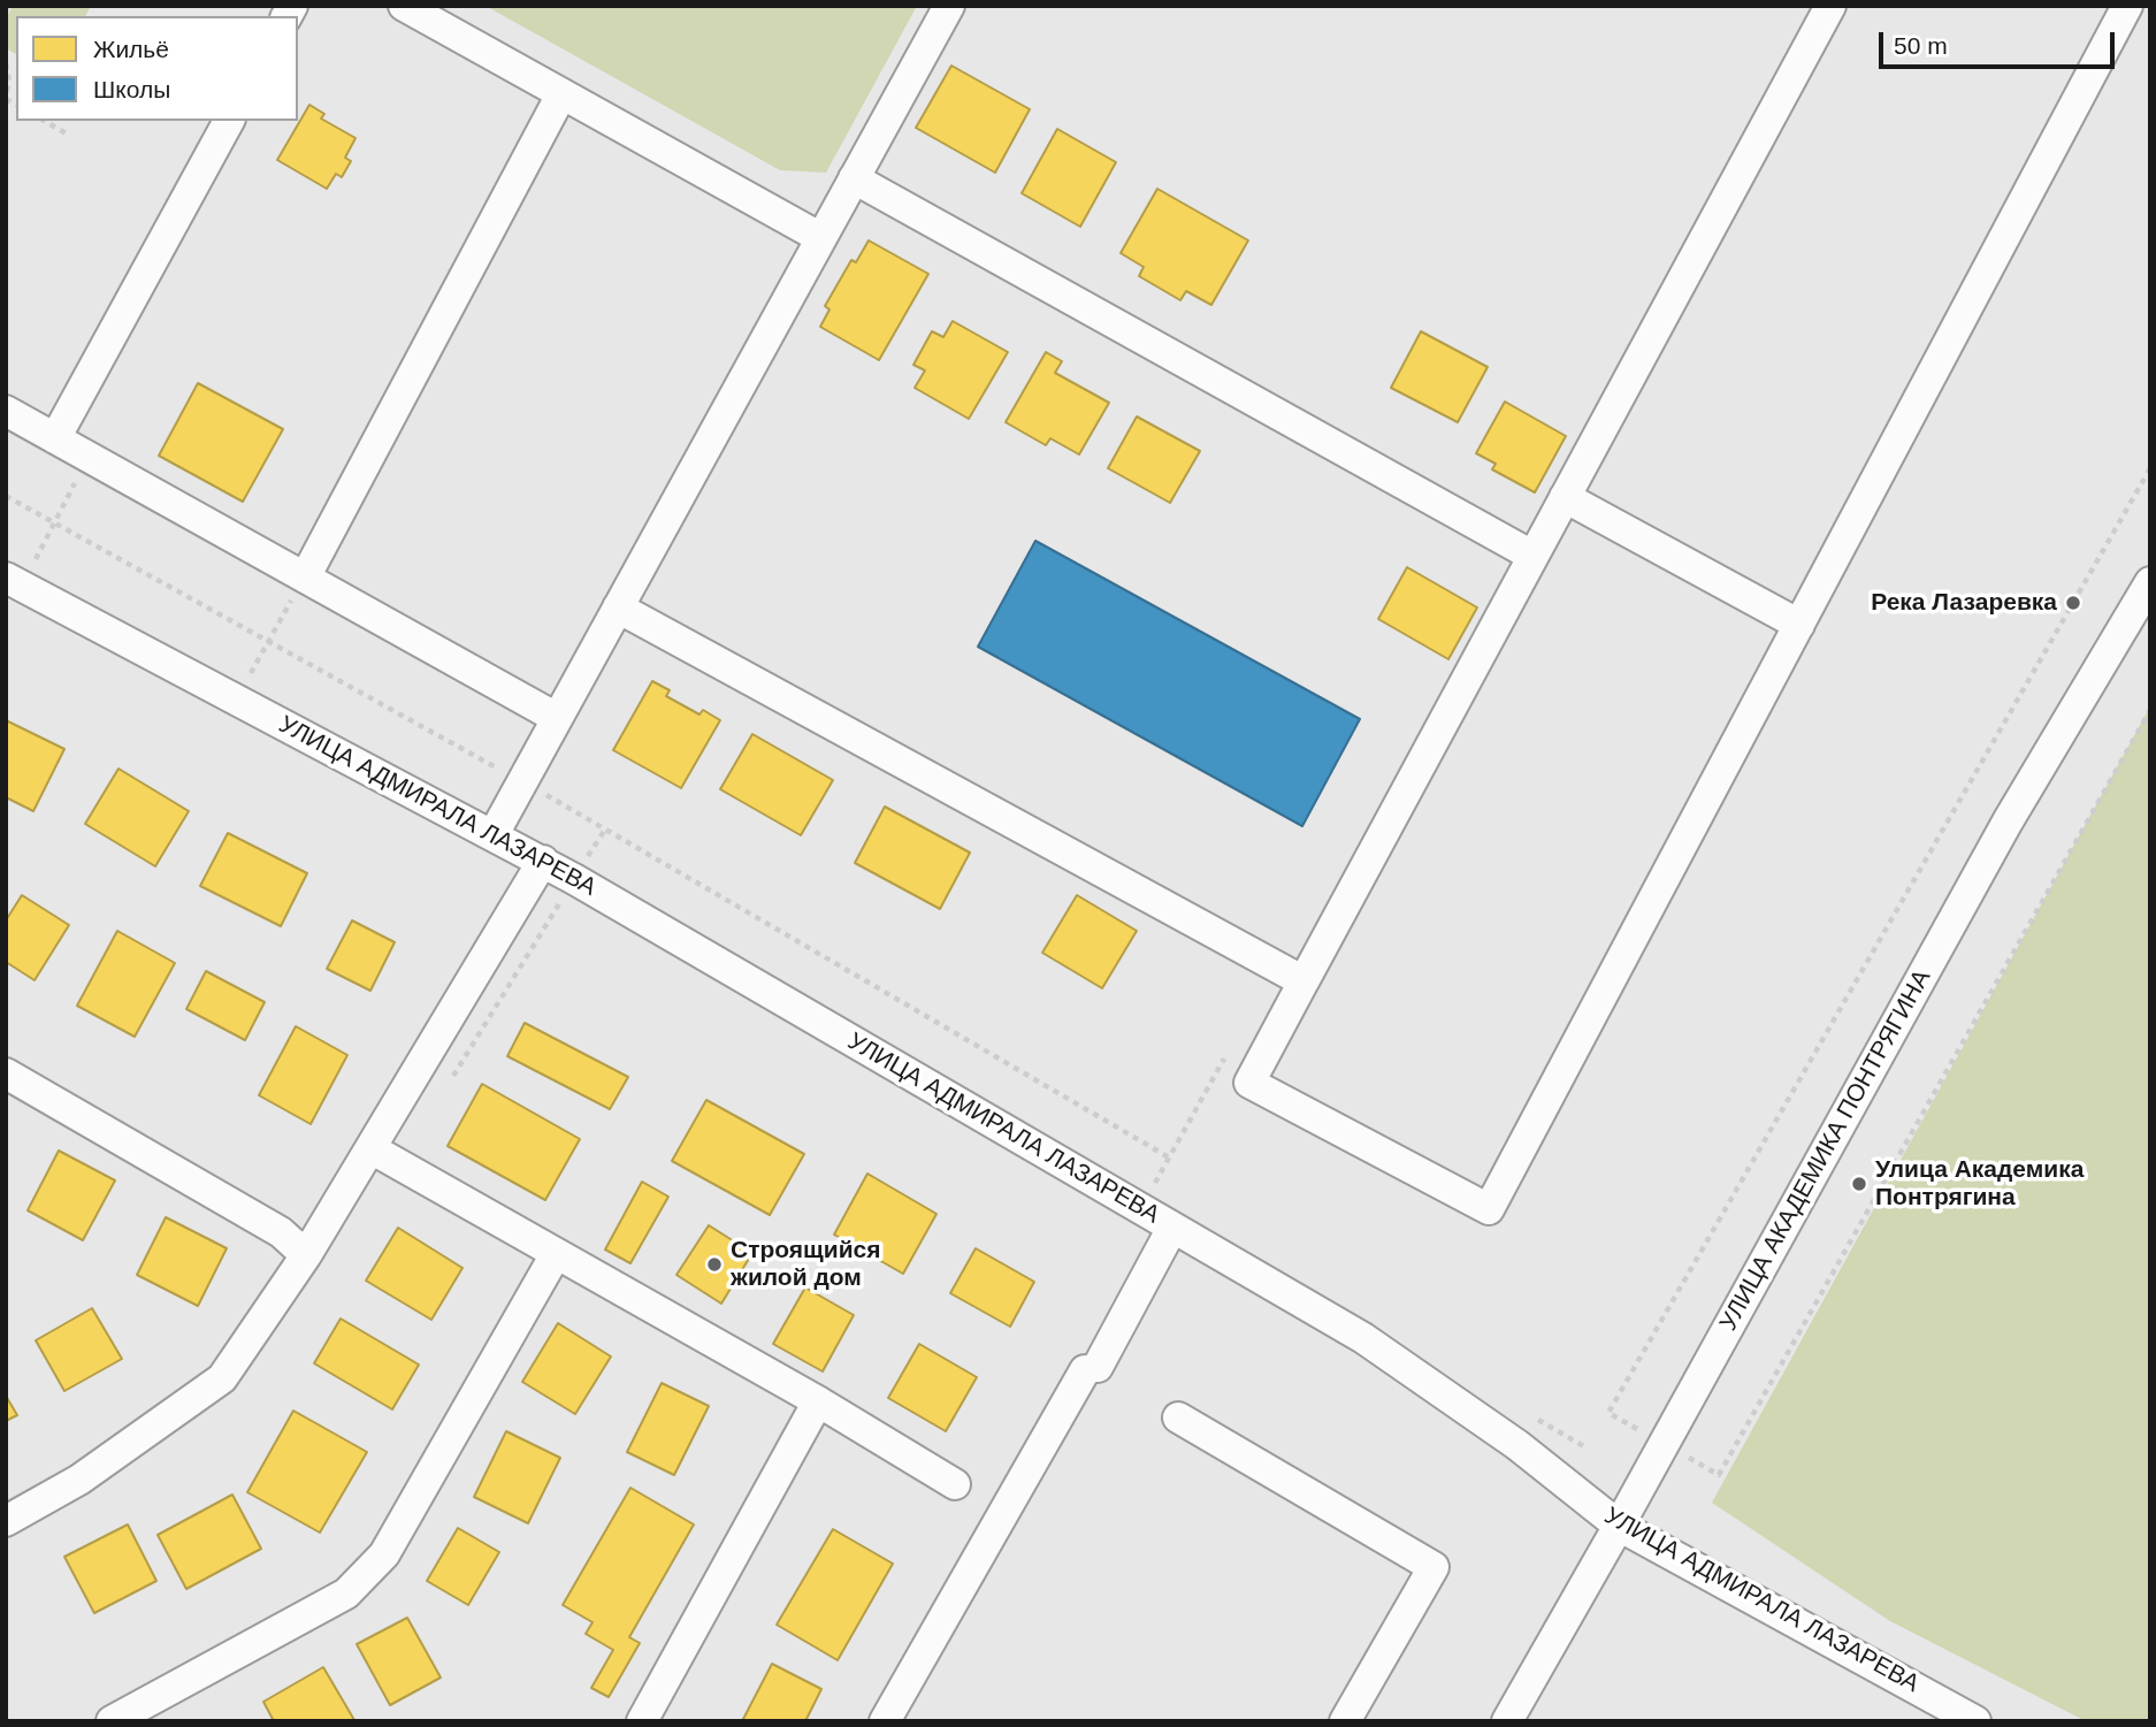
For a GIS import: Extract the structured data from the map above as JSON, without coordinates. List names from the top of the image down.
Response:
{
  "streets": {
    "street": ["УЛИЦА АДМИРАЛА ЛАЗАРЕВА", "УЛИЦА АКАДЕМИКА ПОНТРЯГИНА"]
  },
  "crossings": [
    ["УЛИЦА АДМИРАЛА ЛАЗАРЕВА", "УЛИЦА АКАДЕМИКА ПОНТРЯГИНА"]
  ],
  "places": ["Река Лазаревка", "Улица Академика Понтрягина", "Строящийся жилой дом"],
  "legend": ["Жильё", "Школы"],
  "scale_bar": "50 m"
}
